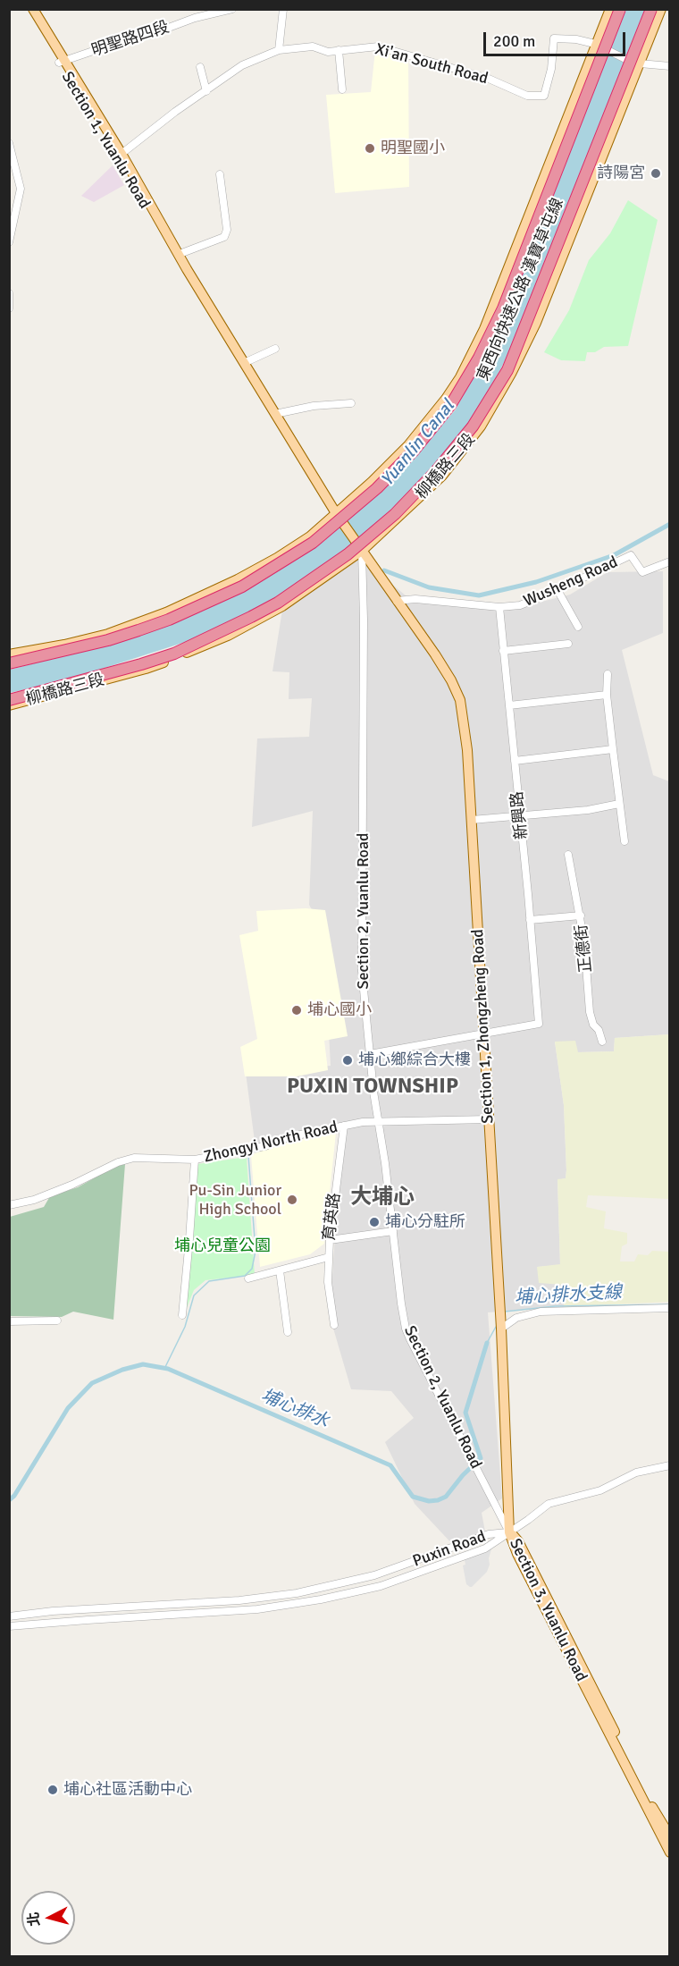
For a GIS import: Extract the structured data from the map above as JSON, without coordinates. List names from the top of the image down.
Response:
{
  "streets": {
    "highway": ["東西向快速公路 漢寶草屯線"],
    "main road": [
      "Section 1, Yuanlu Road",
      "柳橋路三段",
      "Section 1, Zhongzheng Road",
      "Section 3, Yuanlu Road"
    ],
    "street": [
      "明聖路四段",
      "Xi'an South Road",
      "Wusheng Road",
      "新興路",
      "Section 2, Yuanlu Road",
      "正德街",
      "Zhongyi North Road",
      "育英路",
      "Puxin Road"
    ]
  },
  "crossings": [
    ["明聖路四段", "Section 1, Yuanlu Road"],
    ["Xi'an South Road", "Section 1, Yuanlu Road"],
    ["Section 1, Yuanlu Road", "Section 1, Zhongzheng Road"],
    ["柳橋路三段", "Section 2, Yuanlu Road"],
    ["柳橋路三段", "Section 1, Zhongzheng Road"],
    ["Wusheng Road", "新興路"],
    ["Wusheng Road", "Section 1, Zhongzheng Road"],
    ["新興路", "Section 1, Zhongzheng Road"],
    ["Section 2, Yuanlu Road", "Section 1, Zhongzheng Road"],
    ["Section 2, Yuanlu Road", "Zhongyi North Road"],
    ["Section 2, Yuanlu Road", "Puxin Road"],
    ["Section 2, Yuanlu Road", "Section 3, Yuanlu Road"],
    ["Section 1, Zhongzheng Road", "Zhongyi North Road"],
    ["Section 1, Zhongzheng Road", "Puxin Road"],
    ["Section 1, Zhongzheng Road", "Section 3, Yuanlu Road"],
    ["Zhongyi North Road", "育英路"],
    ["Puxin Road", "Section 3, Yuanlu Road"]
  ],
  "districts": ["PUXIN TOWNSHIP", "大埔心"],
  "water": ["Yuanlin Canal", "埔心排水支線", "埔心排水"],
  "parks": ["埔心兒童公園"],
  "places": [
    "明聖國小",
    "詩陽宮",
    "埔心國小",
    "埔心鄉綜合大樓",
    "Pu-Sin Junior High School",
    "埔心分駐所",
    "埔心社區活動中心"
  ],
  "scale_bar": "200 m",
  "north": "left"
}
